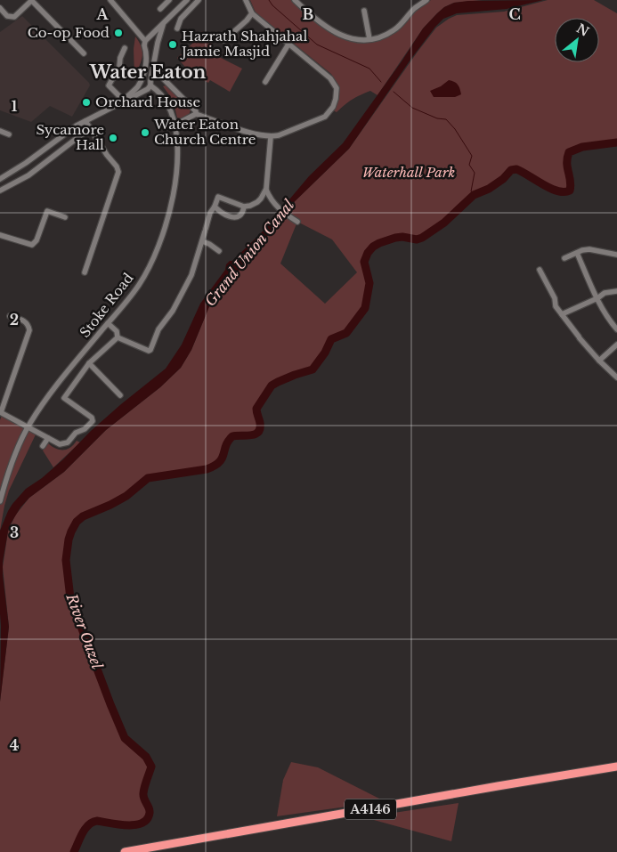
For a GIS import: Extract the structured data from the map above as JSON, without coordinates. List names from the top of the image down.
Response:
{
  "streets": {
    "highway": ["A4146"],
    "street": ["Stoke Road"]
  },
  "districts": ["Water Eaton"],
  "water": ["Grand Union Canal", "River Ouzel"],
  "parks": ["Waterhall Park"],
  "places": [
    "Co-op Food",
    "Hazrath Shahjahal Jamie Masjid",
    "Orchard House",
    "Water Eaton Church Centre",
    "Sycamore Hall"
  ],
  "north": "top right",
  "grid": {
    "columns": ["A", "B", "C"],
    "rows": [
      "1",
      "2",
      "3",
      "4"
    ]
  }
}
